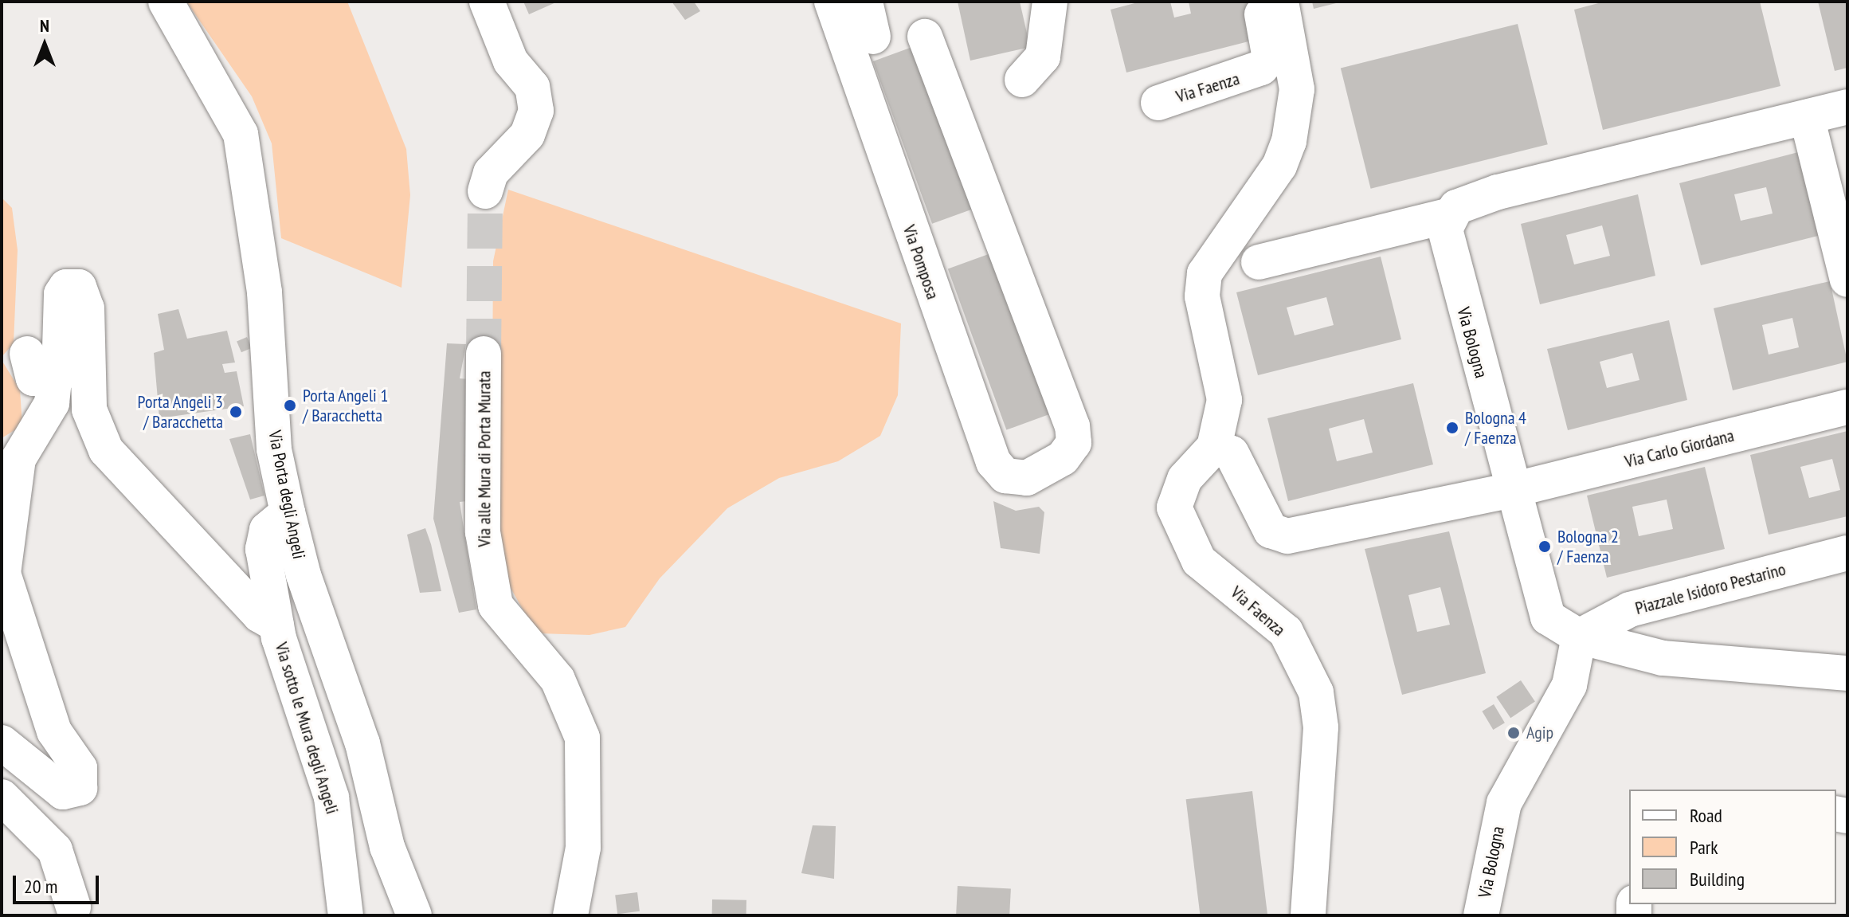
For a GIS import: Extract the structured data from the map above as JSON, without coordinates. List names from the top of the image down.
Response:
{
  "streets": {
    "street": [
      "Via Faenza",
      "Via Pomposa",
      "Via Bologna",
      "Via Carlo Giordana",
      "Via alle Mura di Porta Murata",
      "Via Porta degli Angeli",
      "Piazzale Isidoro Pestarino",
      "Via sotto le Mura degli Angeli"
    ]
  },
  "crossings": [
    ["Via Bologna", "Via Carlo Giordana"],
    ["Via Bologna", "Piazzale Isidoro Pestarino"],
    ["Via Porta degli Angeli", "Via sotto le Mura degli Angeli"]
  ],
  "places": [
    "Porta Angeli 1 / Baracchetta",
    "Porta Angeli 3 / Baracchetta",
    "Bologna 4 / Faenza",
    "Bologna 2 / Faenza",
    "Agip"
  ],
  "legend": ["Road", "Park", "Building"],
  "scale_bar": "20 m",
  "north": "top"
}
